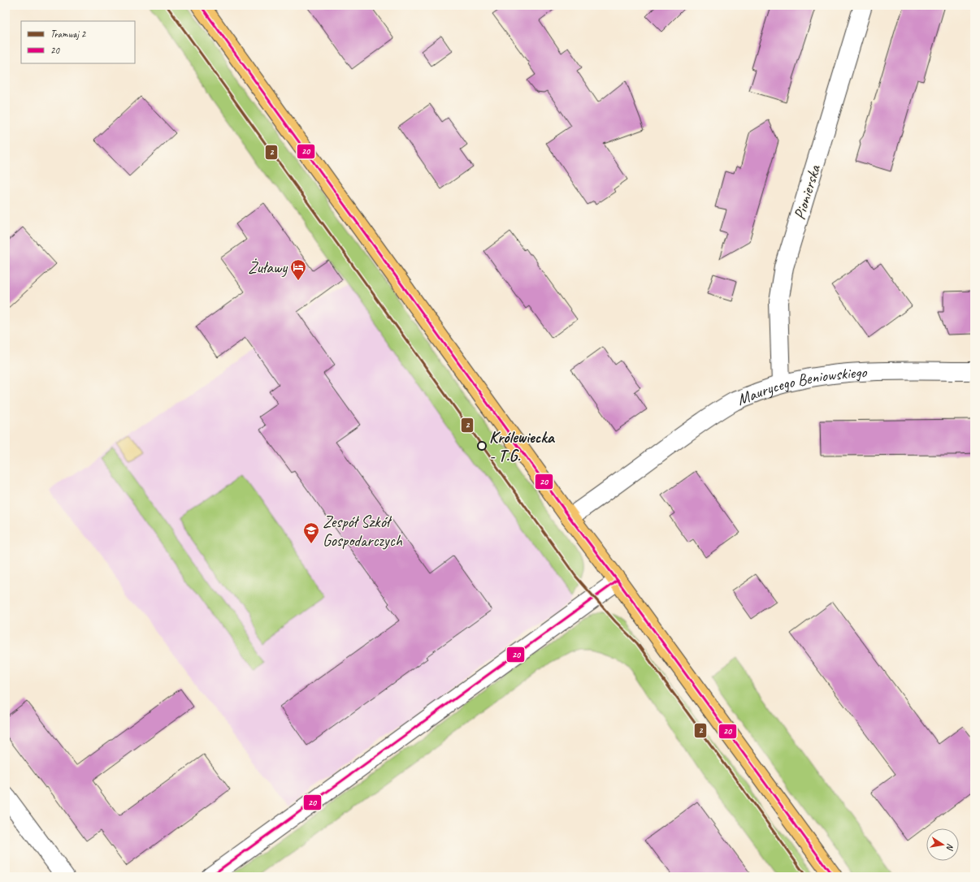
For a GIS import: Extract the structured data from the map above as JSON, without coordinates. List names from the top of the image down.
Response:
{
  "streets": {
    "street": ["Pionierska", "Maurycego Beniowskiego"]
  },
  "crossings": [
    ["Pionierska", "Maurycego Beniowskiego"]
  ],
  "places": {
    "hotel": ["Żuławy"],
    "other": ["Królewiecka - T.G."],
    "school or university": ["Zespół Szkół Gospodarczych"]
  },
  "lines": ["tram line 2", "transit line 20"],
  "legend": ["Tramwaj 2", "20"],
  "north": "right"
}
